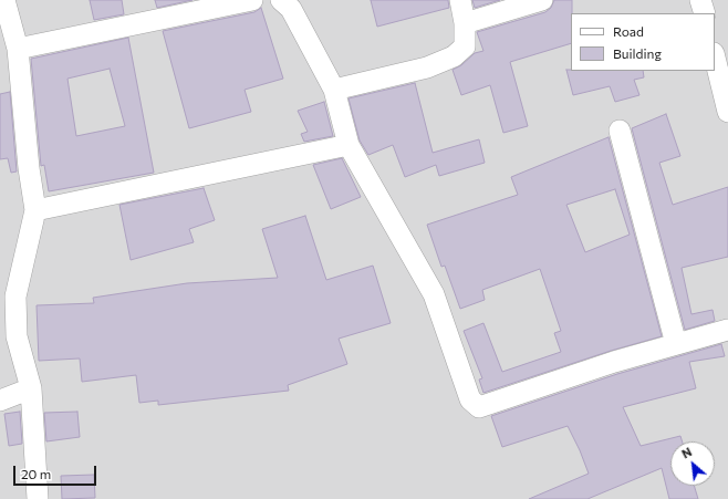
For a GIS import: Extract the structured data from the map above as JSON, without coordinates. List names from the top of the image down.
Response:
{
  "legend": ["Road", "Building"],
  "scale_bar": "20 m",
  "north": "top left"
}
